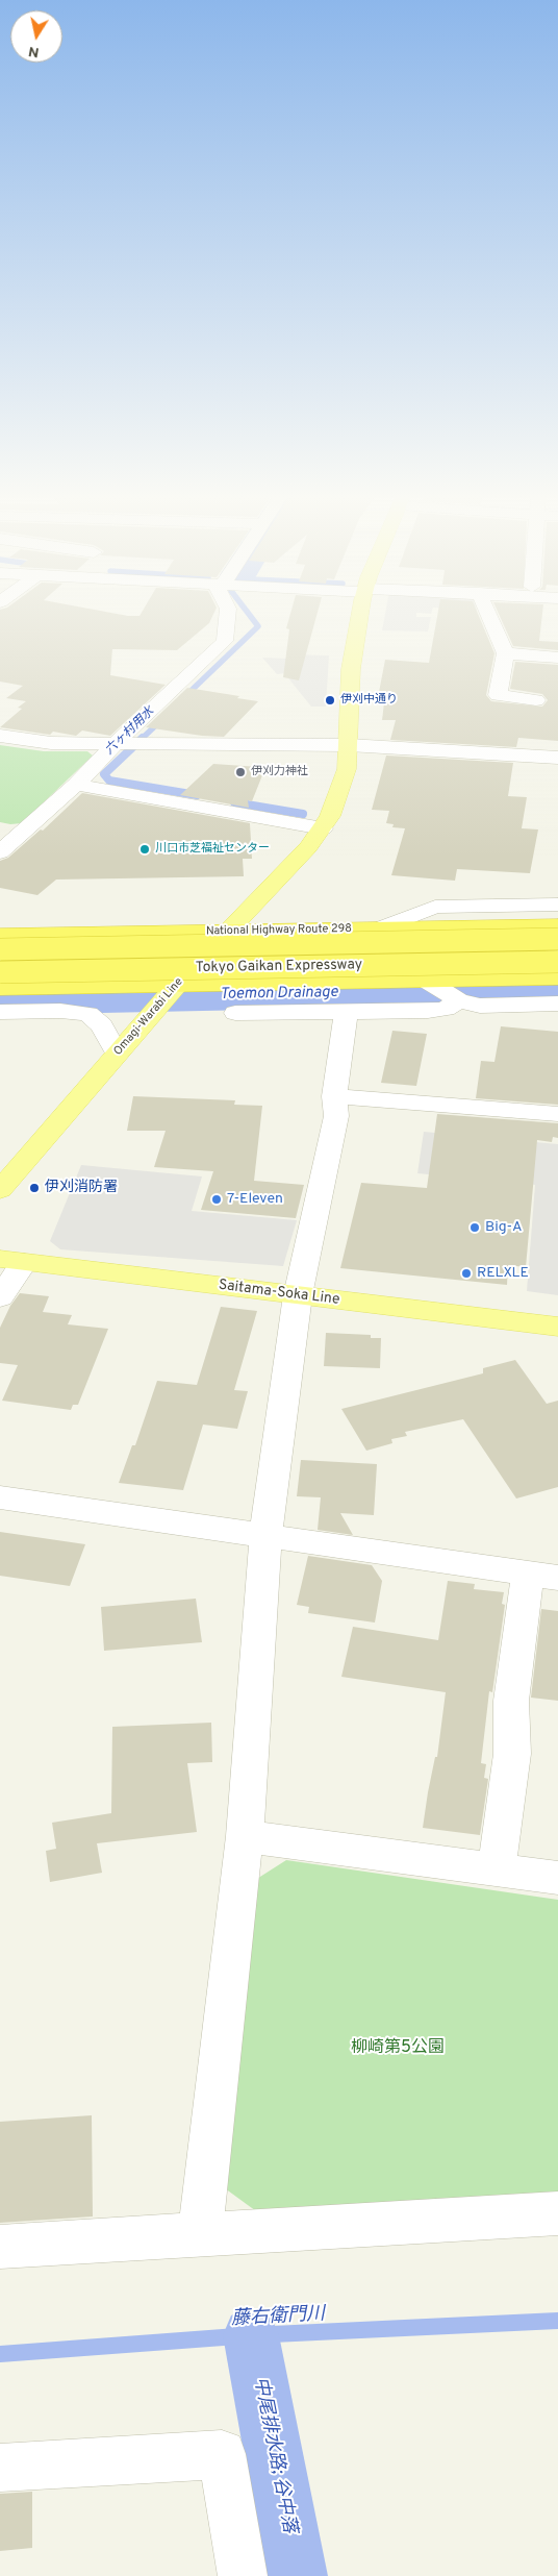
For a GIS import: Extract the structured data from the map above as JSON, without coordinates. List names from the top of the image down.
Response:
{
  "streets": {
    "highway": ["National Highway Route 298", "Tokyo Gaikan Expressway"],
    "main road": ["Omagi-Warabi Line", "Saitama-Soka Line"]
  },
  "crossings": [
    ["National Highway Route 298", "Omagi-Warabi Line"]
  ],
  "water": [
    "六ヶ村用水",
    "Toemon Drainage",
    "藤右衛門川",
    "中尾排水路; 谷中落"
  ],
  "parks": ["柳崎第5公園"],
  "places": [
    "伊刈中通り",
    "伊刈力神社",
    "川口市芝福祉センター",
    "伊刈消防署",
    "7-Eleven",
    "Big-A",
    "RELXLE"
  ],
  "north": "bottom"
}
